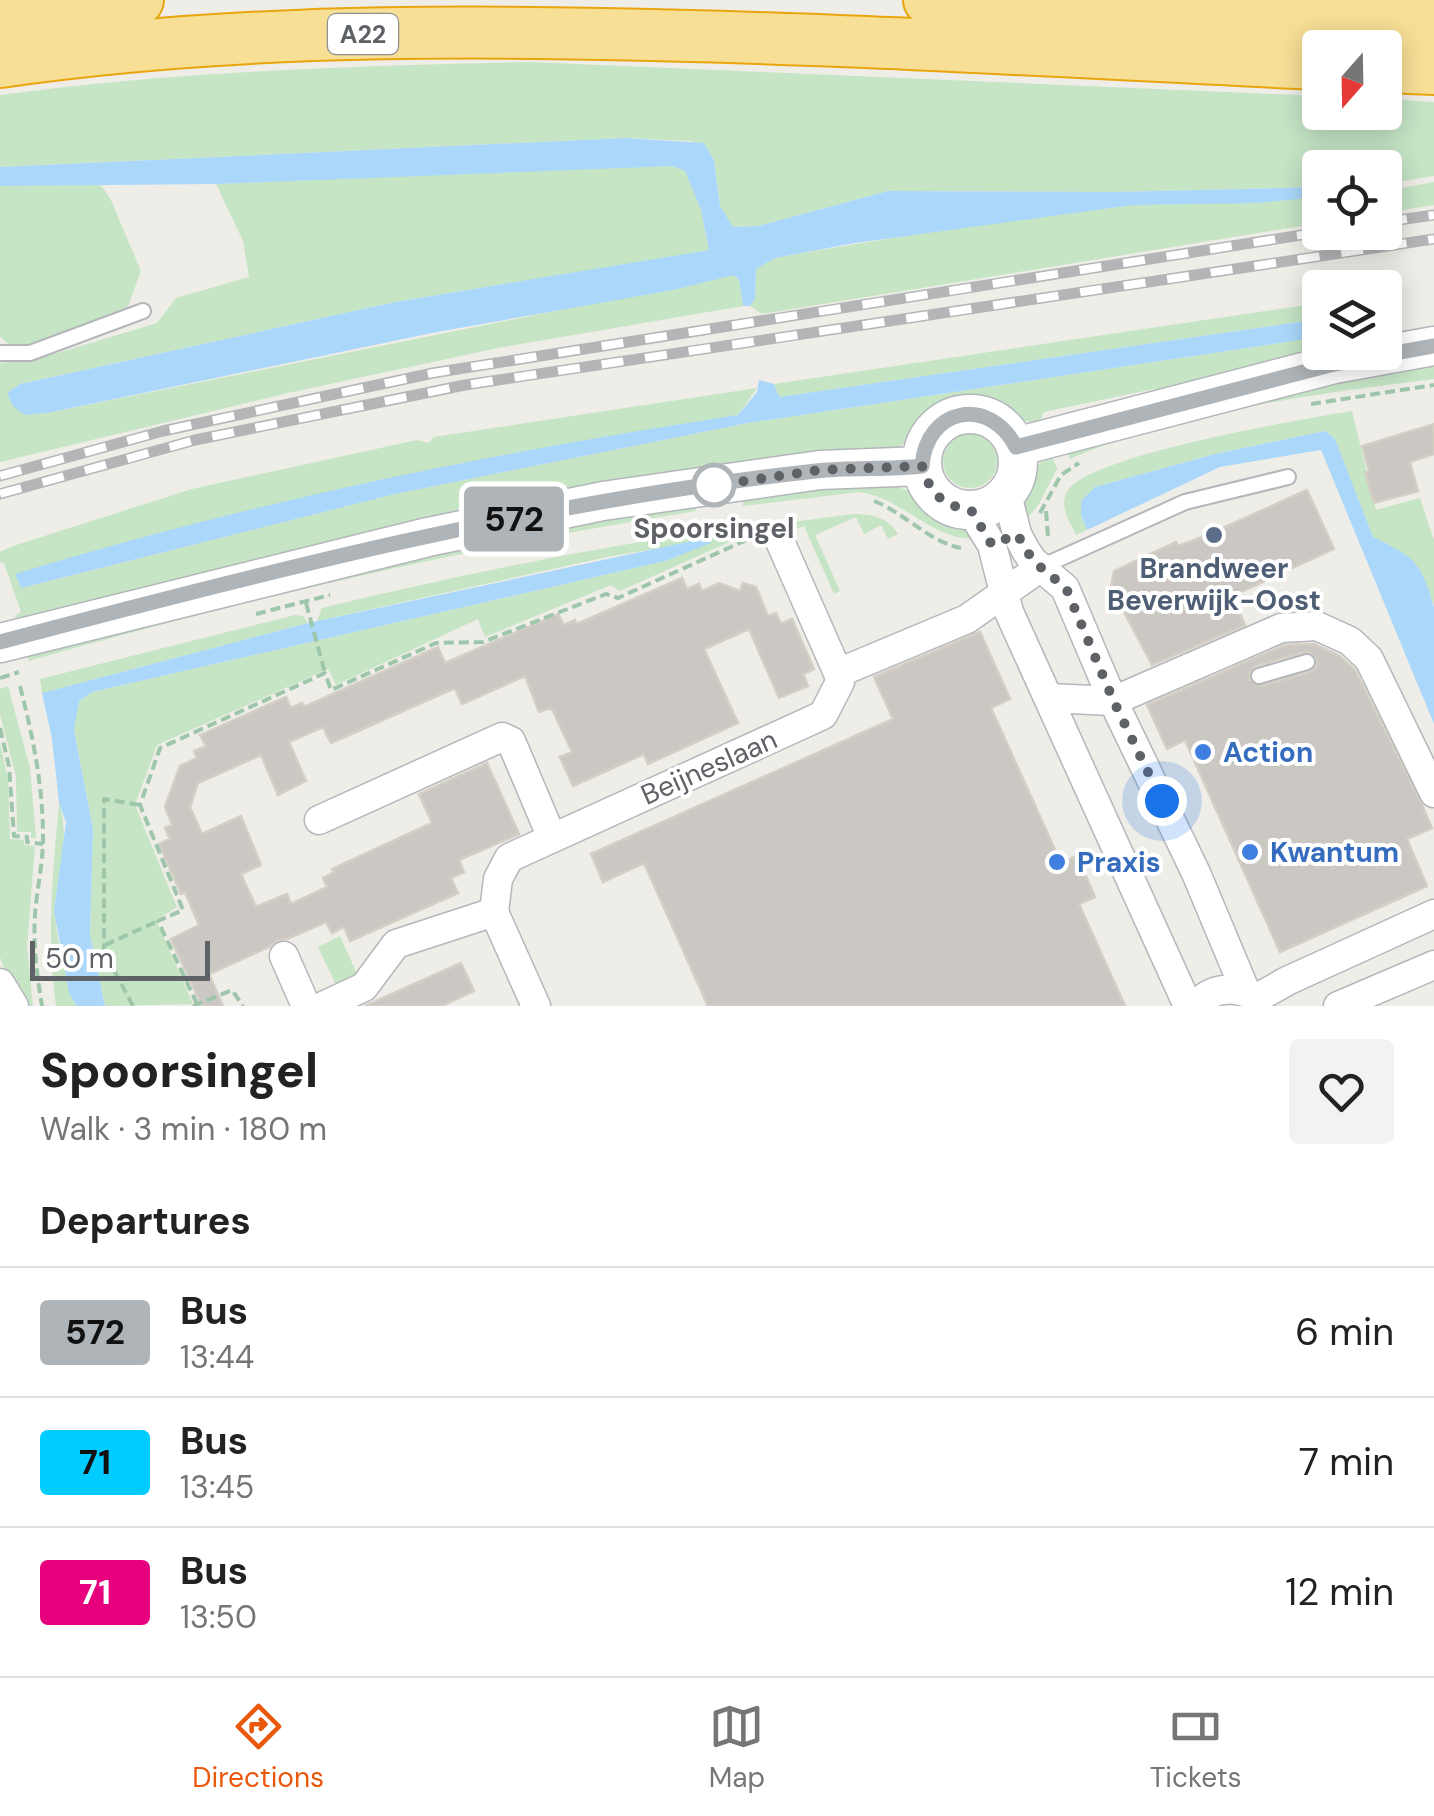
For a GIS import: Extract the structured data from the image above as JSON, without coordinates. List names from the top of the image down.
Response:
{
  "streets": {
    "highway": ["A22"],
    "street": ["Beijneslaan"]
  },
  "places": [
    "Spoorsingel",
    "Brandweer Beverwijk-Oost",
    "Action",
    "Kwantum",
    "Praxis"
  ],
  "lines": ["bus line 572"],
  "scale_bar": "50 m",
  "north": "bottom",
  "page": {
    "on_map": "572",
    "scale": "50 m",
    "heading": [
      ["Spoorsingel", "Walk · 3 min · 180 m"],
      "Departures"
    ],
    "list": [
      {
        "mark": "572",
        "name": "Bus",
        "note": "13:44",
        "value": "6 min"
      },
      {
        "mark": "71",
        "name": "Bus",
        "note": "13:45",
        "value": "7 min"
      },
      {
        "mark": "71",
        "name": "Bus",
        "note": "13:50",
        "value": "12 min"
      }
    ],
    "tabs": ["Directions", "Map", "Tickets"]
  }
}
